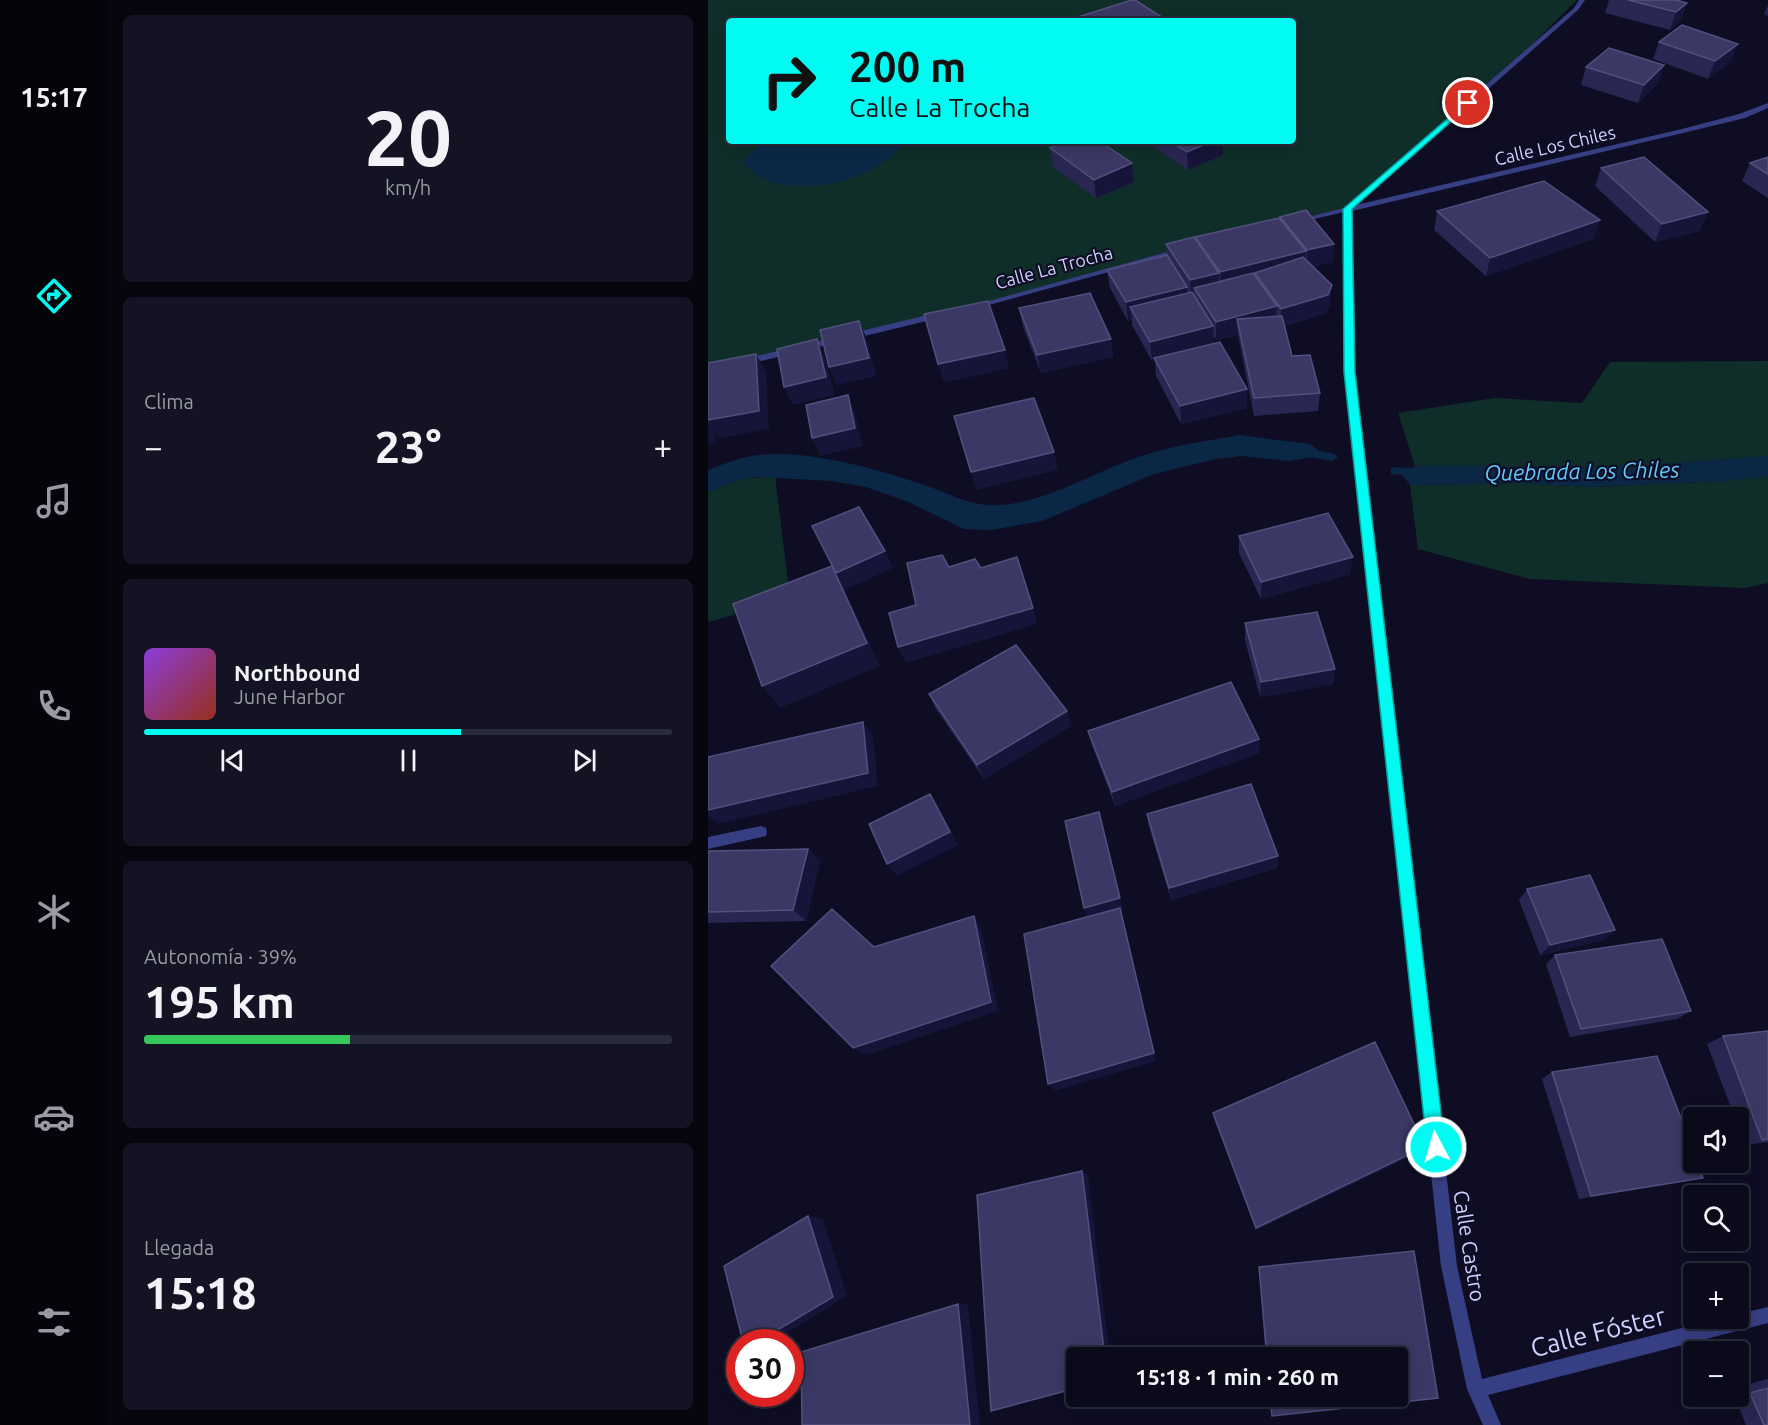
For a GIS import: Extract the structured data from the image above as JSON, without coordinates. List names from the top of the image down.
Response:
{
  "streets": {
    "street": [
      "Calle Los Chiles",
      "Calle La Trocha",
      "Calle Castro",
      "Calle Fóster"
    ]
  },
  "crossings": [
    ["Calle Los Chiles", "Calle Castro"],
    ["Calle Castro", "Calle Fóster"]
  ],
  "water": ["Quebrada Los Chiles"],
  "page": {
    "tabs": "15:17",
    "tile": [
      ["20", "km/h"],
      "Clima",
      ["Autonomía · 39%", "195 km"],
      ["Llegada", "15:18"]
    ],
    "turn": ["200 m", "Calle La Trocha"],
    "heat": ["−", "23°", "+"],
    "song": ["Northbound", "June Harbor"],
    "map_buttons": ["+", "−"],
    "limit": "30",
    "trip": "15:18 · 1 min · 260 m"
  }
}
